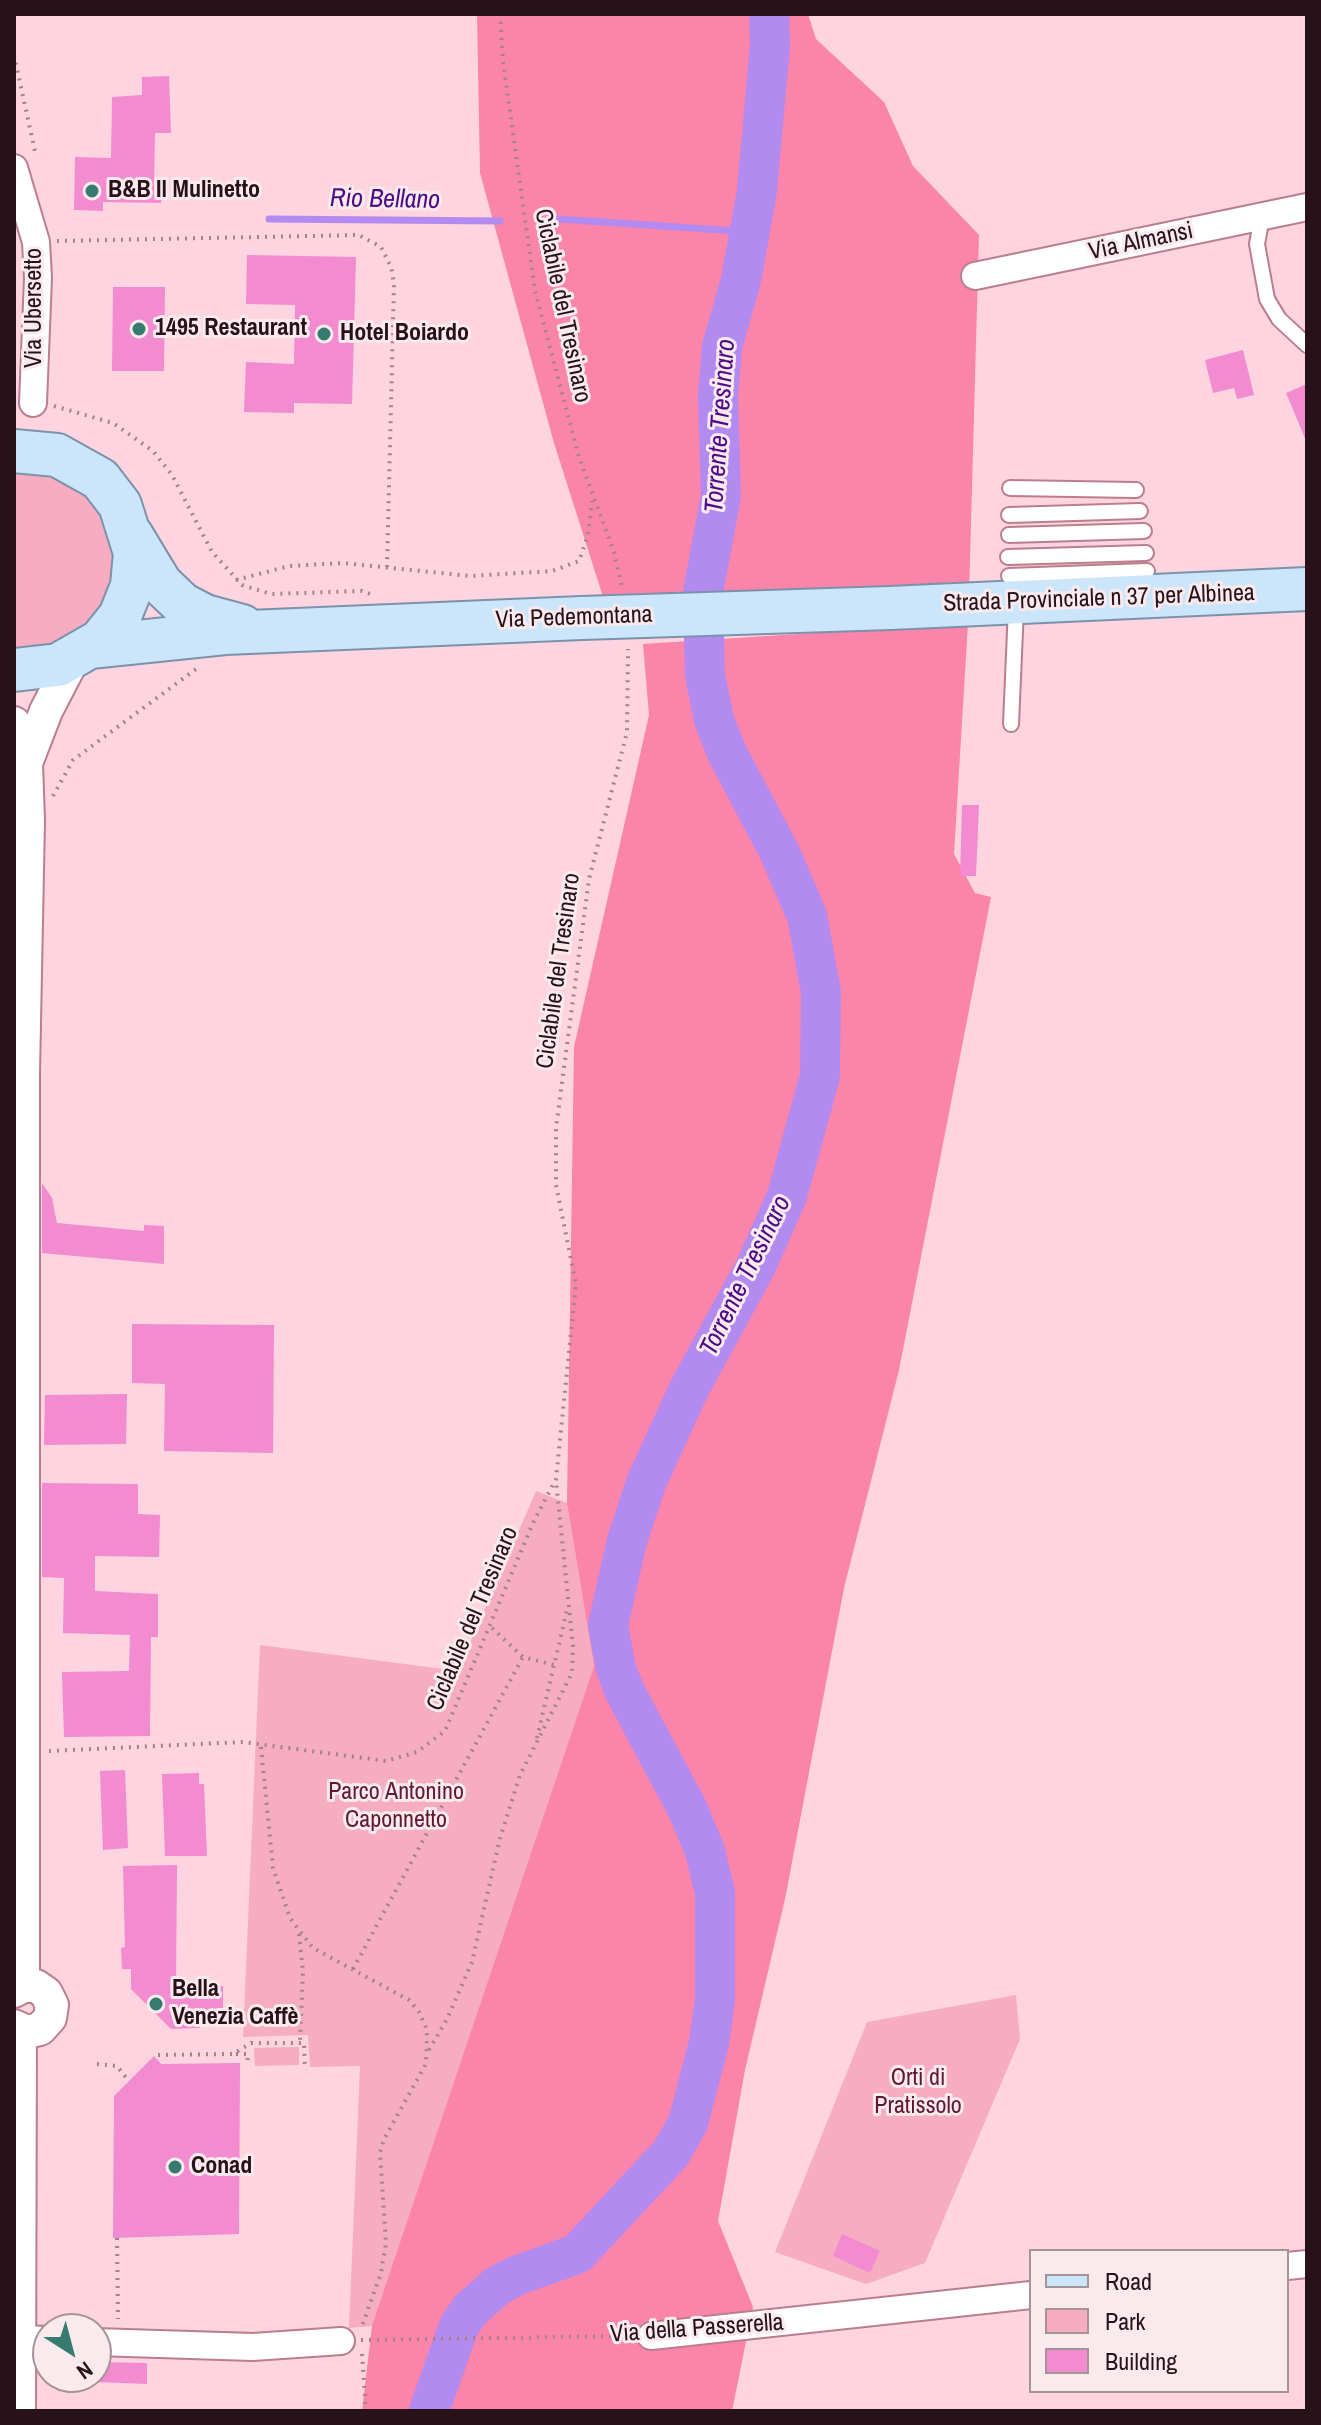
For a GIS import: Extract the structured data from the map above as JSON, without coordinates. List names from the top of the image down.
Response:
{
  "streets": {
    "main road": ["Strada Provinciale n 37 per Albinea", "Via Pedemontana"],
    "street": ["Via Almansi", "Via Ubersetto", "Via della Passerella"],
    "path": ["Ciclabile del Tresinaro"]
  },
  "crossings": [
    ["Strada Provinciale n 37 per Albinea", "Via Pedemontana"]
  ],
  "water": ["Rio Bellano", "Torrente Tresinaro"],
  "parks": ["Parco Antonino Caponnetto", "Orti di Pratissolo"],
  "places": [
    "B&B Il Mulinetto",
    "1495 Restaurant",
    "Hotel Boiardo",
    "Bella Venezia Caffè",
    "Conad"
  ],
  "legend": ["Road", "Park", "Building"],
  "north": "bottom right"
}
